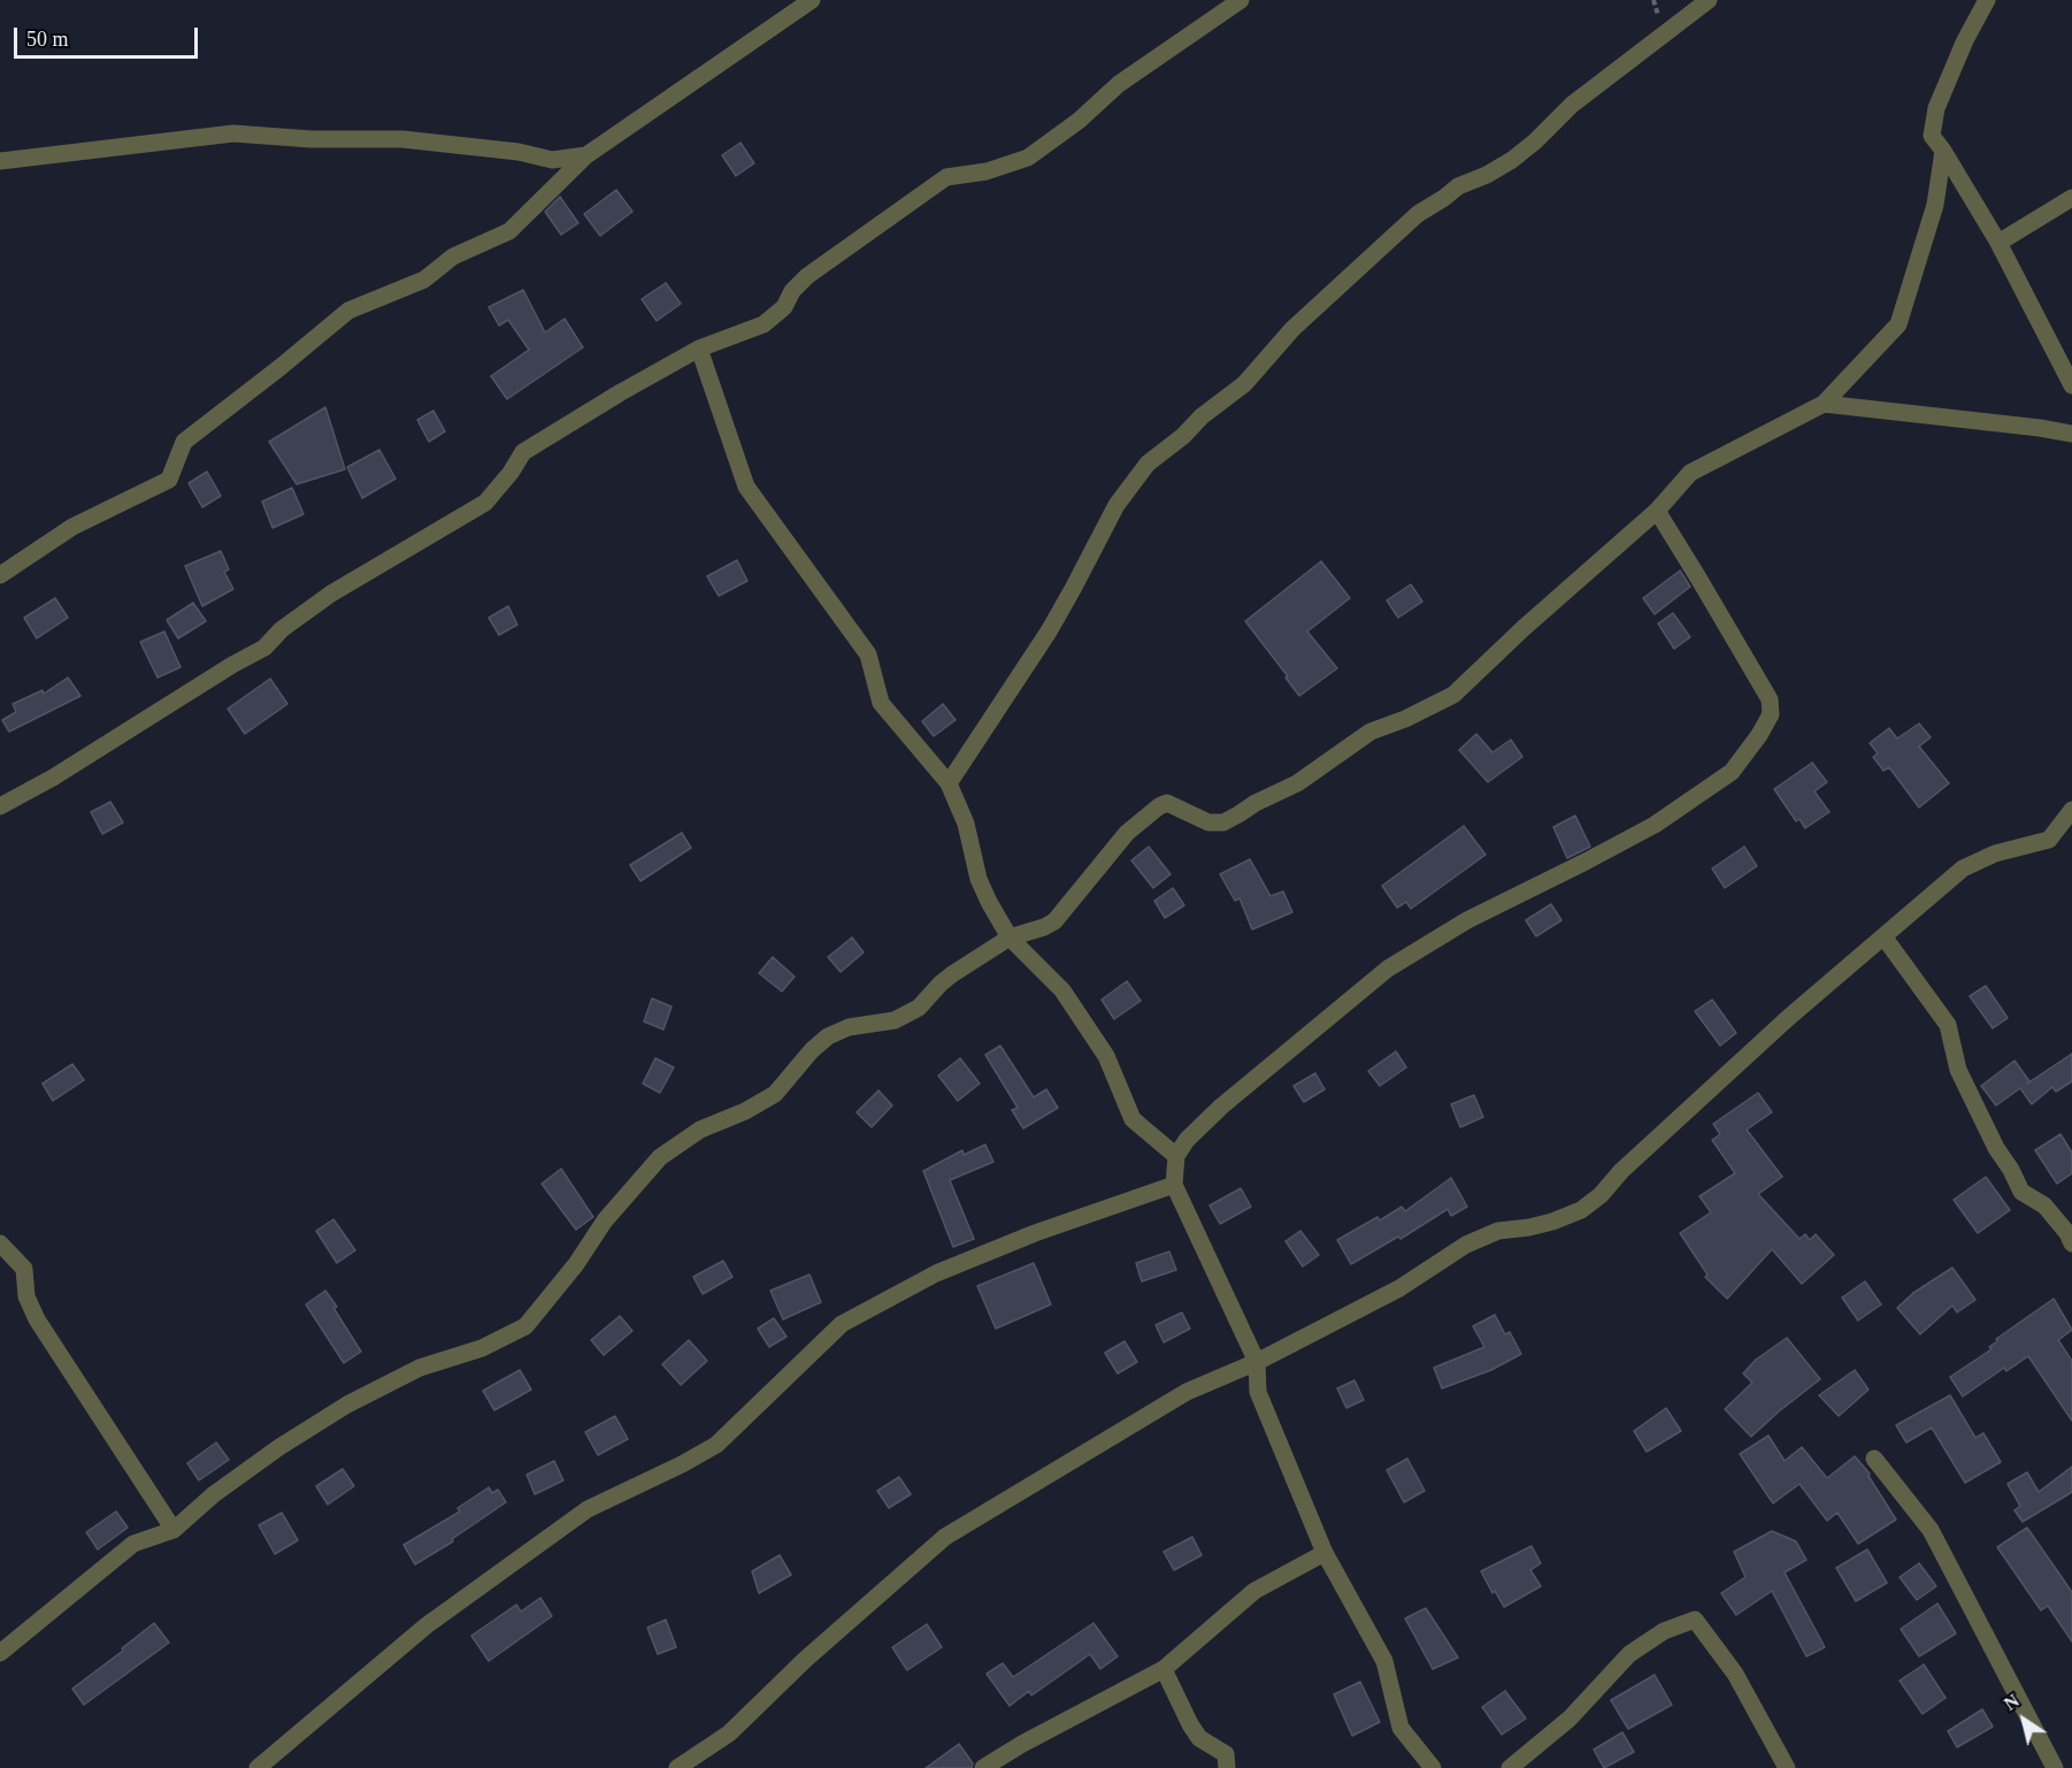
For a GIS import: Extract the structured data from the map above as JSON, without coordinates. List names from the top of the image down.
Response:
{
  "scale_bar": "50 m",
  "north": "top left"
}
